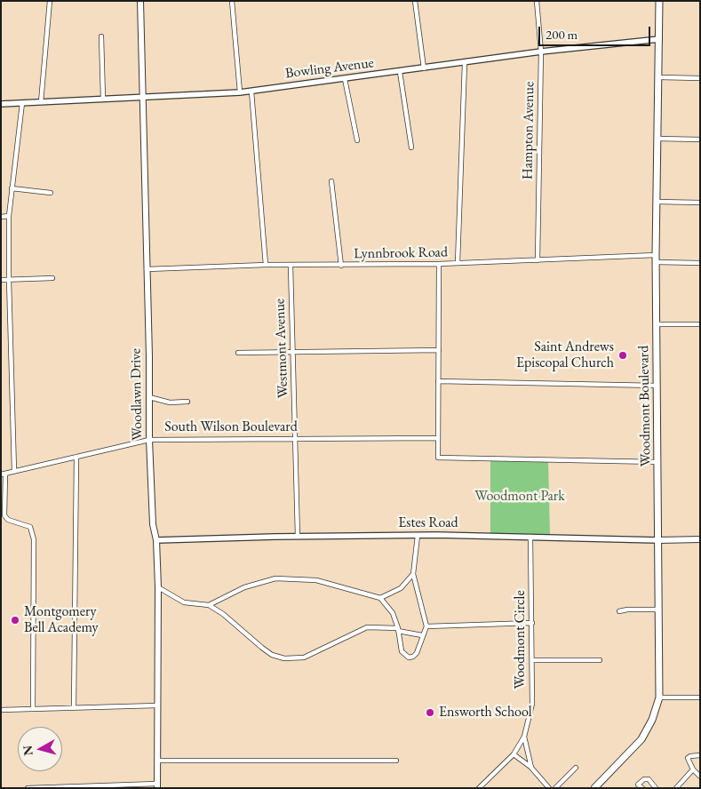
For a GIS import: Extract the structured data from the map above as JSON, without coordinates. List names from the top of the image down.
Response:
{
  "streets": {
    "main road": ["Woodlawn Drive", "Woodmont Boulevard", "Estes Road"],
    "street": [
      "Bowling Avenue",
      "Hampton Avenue",
      "Lynnbrook Road",
      "Westmont Avenue",
      "South Wilson Boulevard",
      "Woodmont Circle"
    ]
  },
  "crossings": [
    ["Bowling Avenue", "Hampton Avenue"],
    ["Bowling Avenue", "Woodlawn Drive"],
    ["Bowling Avenue", "Woodmont Boulevard"],
    ["Hampton Avenue", "Lynnbrook Road"],
    ["Lynnbrook Road", "Westmont Avenue"],
    ["Lynnbrook Road", "Woodlawn Drive"],
    ["Lynnbrook Road", "Woodmont Boulevard"],
    ["Westmont Avenue", "South Wilson Boulevard"],
    ["Westmont Avenue", "Estes Road"],
    ["Woodlawn Drive", "South Wilson Boulevard"],
    ["Woodlawn Drive", "Estes Road"],
    ["Woodmont Boulevard", "Estes Road"],
    ["Estes Road", "Woodmont Circle"]
  ],
  "parks": ["Woodmont Park"],
  "places": ["Saint Andrews Episcopal Church", "Montgomery Bell Academy", "Ensworth School"],
  "scale_bar": "200 m",
  "north": "left"
}
